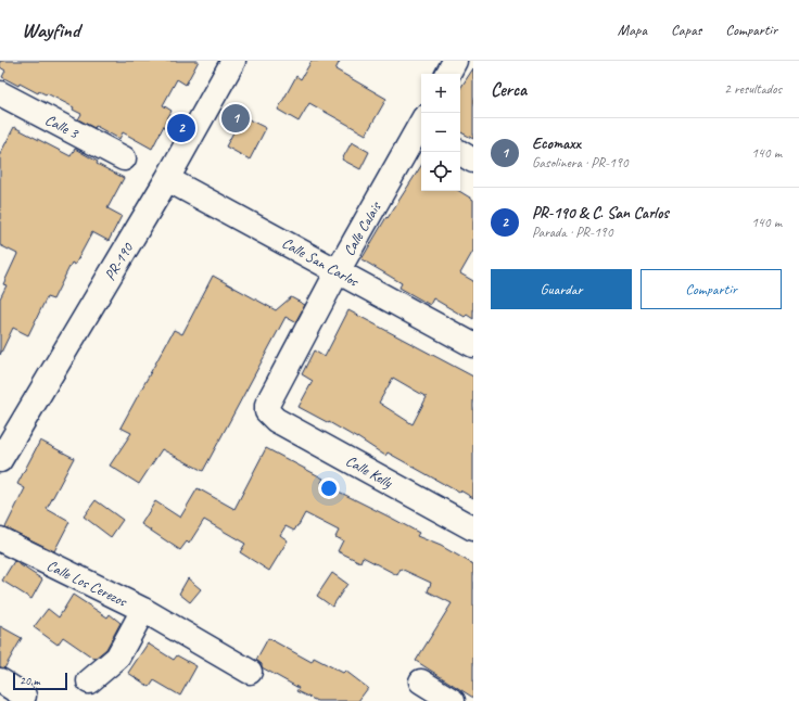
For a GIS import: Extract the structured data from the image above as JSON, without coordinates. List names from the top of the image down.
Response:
{
  "streets": {
    "street": [
      "Calle 3",
      "Calle Calais",
      "PR-190",
      "Calle San Carlos",
      "Calle Kelly",
      "Calle Los Cerezos"
    ]
  },
  "crossings": [
    ["Calle Calais", "Calle San Carlos"],
    ["Calle Calais", "Calle Kelly"],
    ["PR-190", "Calle San Carlos"]
  ],
  "scale_bar": "20 m",
  "page": {
    "header": "Wayfind",
    "nav": ["Mapa", "Capas", "Compartir"],
    "heading": ["Cerca", "2 resultados"],
    "map_buttons": ["+", "−"],
    "pins": ["1", "2"],
    "list": [
      {
        "mark": "1",
        "name": "Ecomaxx",
        "note": "Gasolinera · PR-190",
        "value": "140 m"
      },
      {
        "mark": "2",
        "name": "PR-190 & C. San Carlos",
        "note": "Parada · PR-190",
        "value": "140 m"
      }
    ],
    "buttons": ["Guardar", "Compartir"],
    "scale": "20 m"
  }
}
